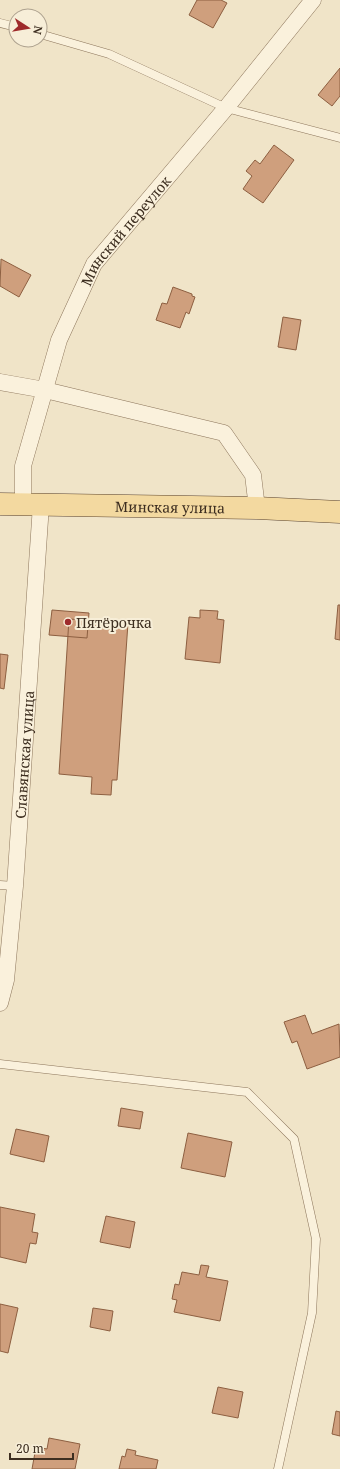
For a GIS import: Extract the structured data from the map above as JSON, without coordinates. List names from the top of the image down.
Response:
{
  "streets": {
    "main road": ["Минская улица"],
    "street": ["Минский переулок", "Славянская улица"]
  },
  "crossings": [
    ["Минский переулок", "Минская улица"],
    ["Минский переулок", "Славянская улица"],
    ["Минская улица", "Славянская улица"]
  ],
  "places": ["Пятёрочка"],
  "scale_bar": "20 m",
  "north": "right"
}
